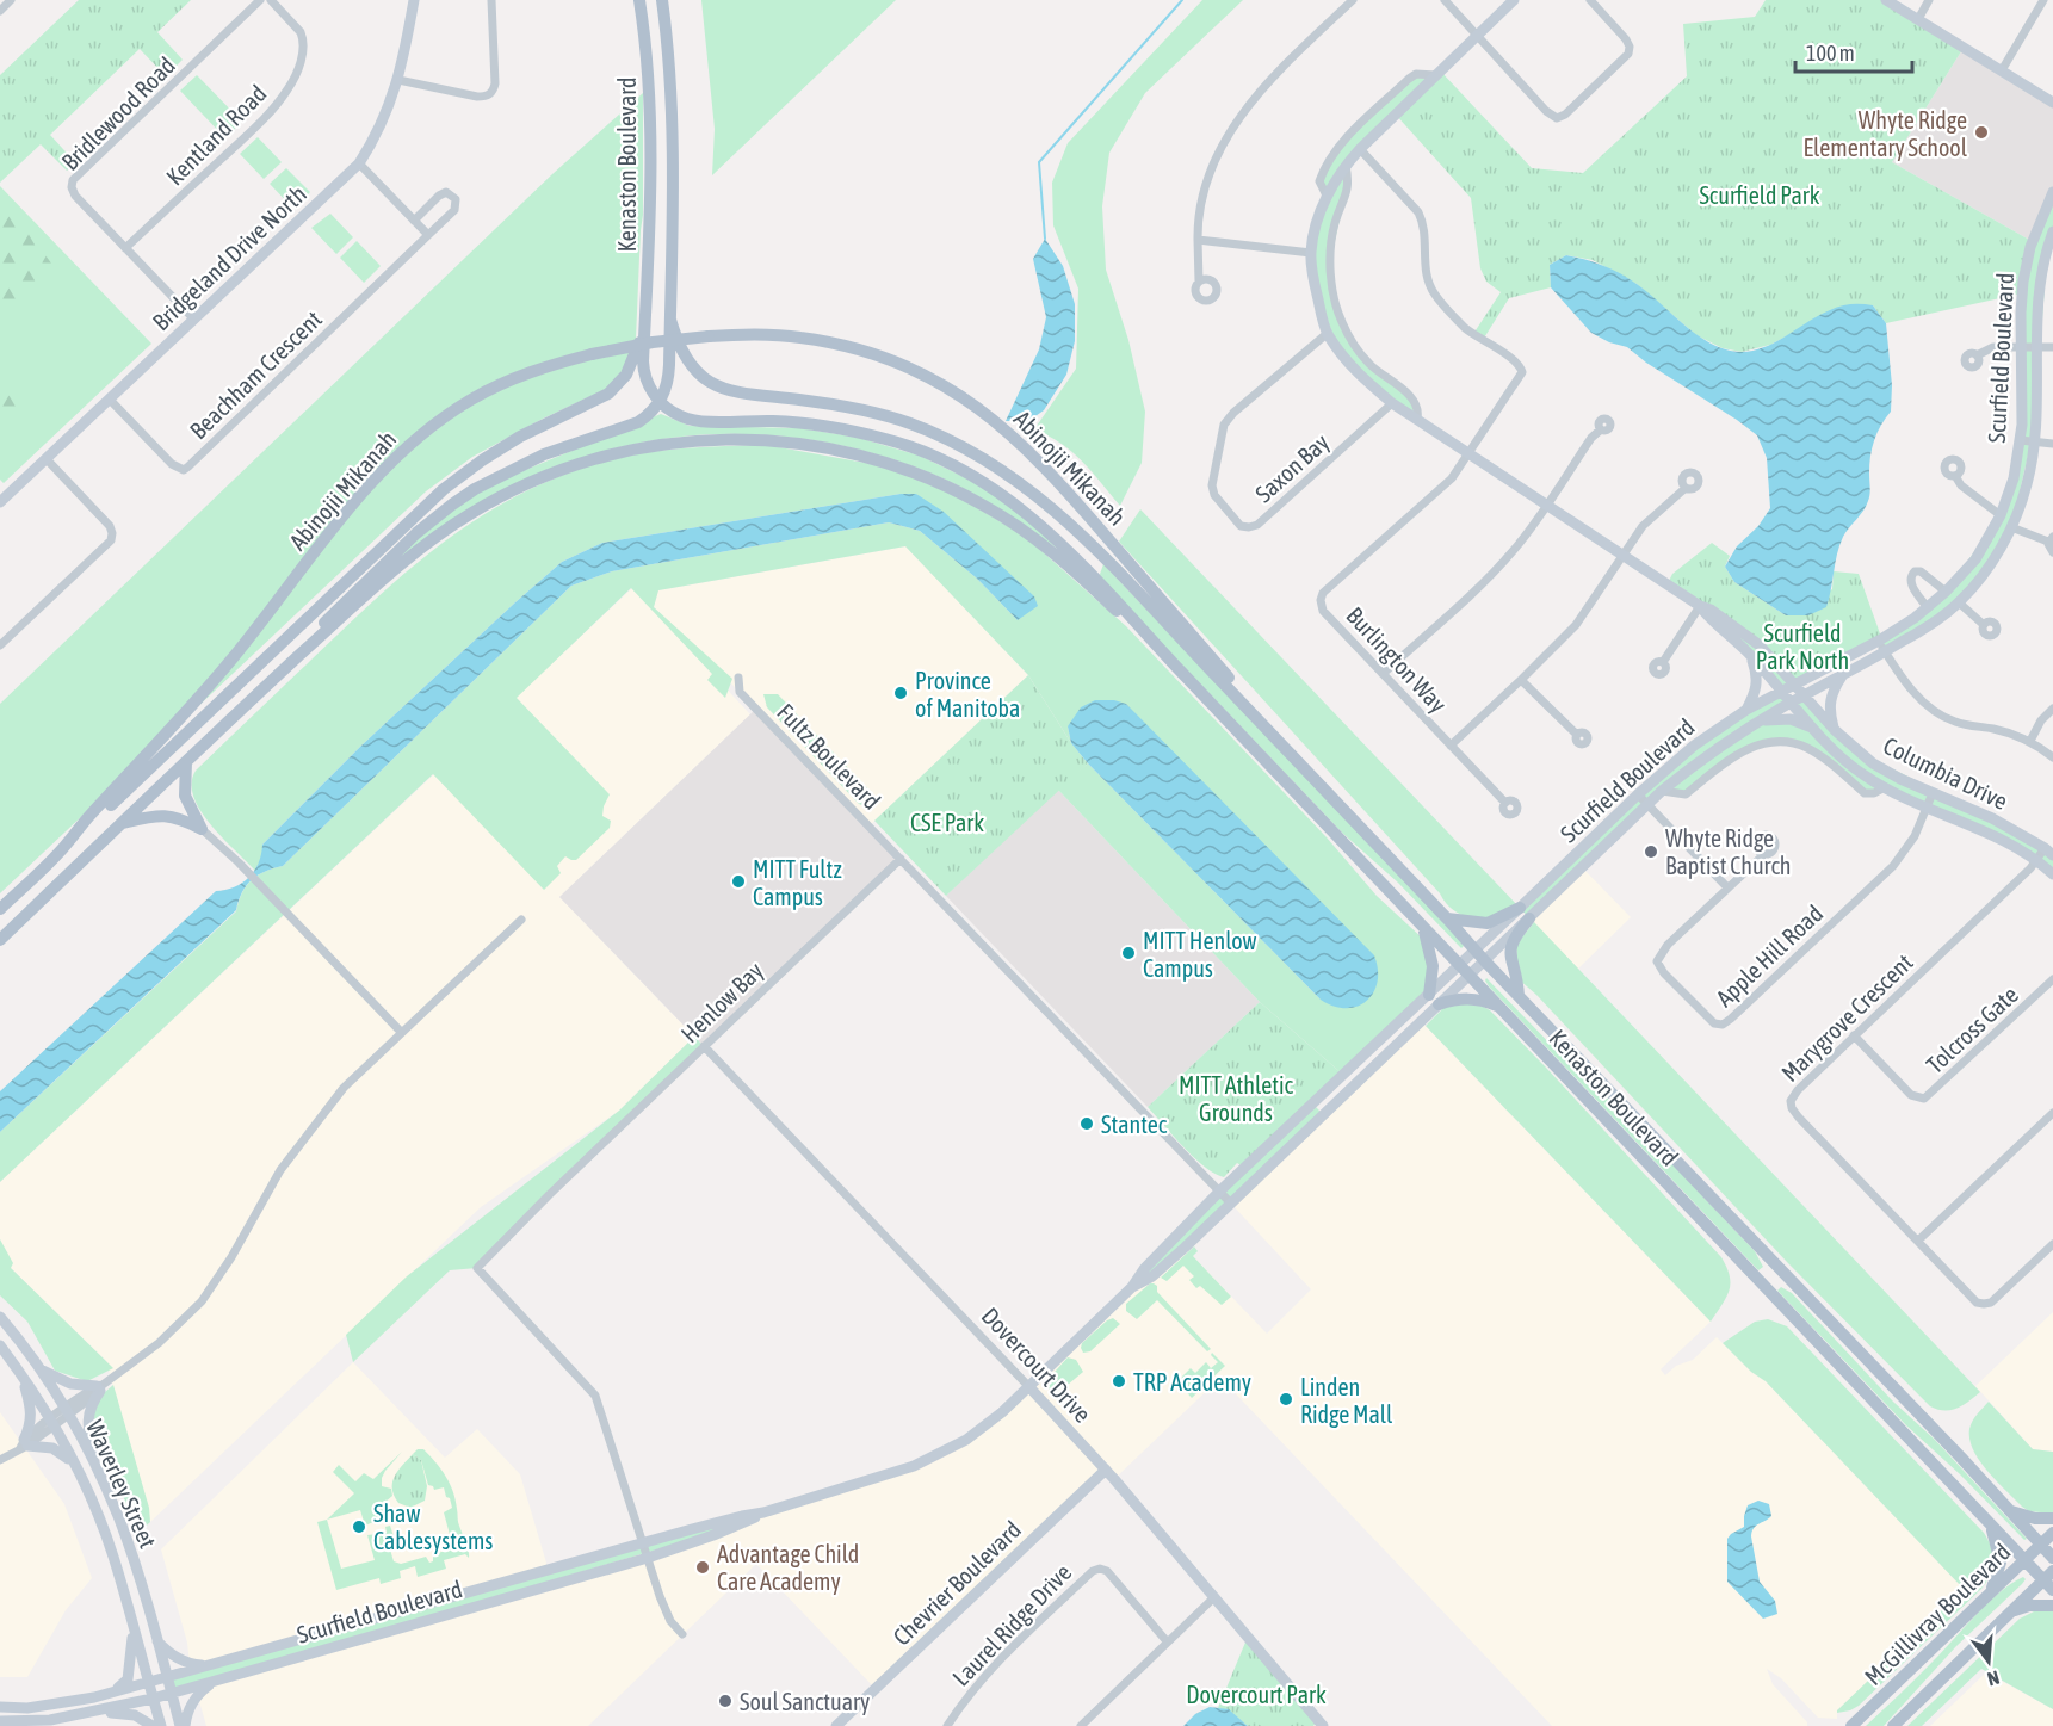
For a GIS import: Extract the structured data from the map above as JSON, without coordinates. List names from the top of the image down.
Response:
{
  "streets": {
    "main road": ["Kenaston Boulevard", "Abinojii Mikanah", "McGillivray Boulevard"],
    "street": [
      "Bridlewood Road",
      "Kentland Road",
      "Bridgeland Drive North",
      "Scurfield Boulevard",
      "Beachham Crescent",
      "Saxon Bay",
      "Burlington Way",
      "Fultz Boulevard",
      "Columbia Drive",
      "Apple Hill Road",
      "Henlow Bay",
      "Marygrove Crescent",
      "Tolcross Gate",
      "Dovercourt Drive",
      "Waverley Street",
      "Chevrier Boulevard",
      "Laurel Ridge Drive"
    ]
  },
  "crossings": [
    ["Bridlewood Road", "Kentland Road"],
    ["Bridlewood Road", "Bridgeland Drive North"],
    ["Kenaston Boulevard", "Scurfield Boulevard"],
    ["Kenaston Boulevard", "Abinojii Mikanah"],
    ["Kenaston Boulevard", "McGillivray Boulevard"],
    ["Bridgeland Drive North", "Beachham Crescent"],
    ["Scurfield Boulevard", "Columbia Drive"],
    ["Scurfield Boulevard", "Henlow Bay"],
    ["Scurfield Boulevard", "Dovercourt Drive"],
    ["Scurfield Boulevard", "Waverley Street"],
    ["Saxon Bay", "Columbia Drive"],
    ["Burlington Way", "Columbia Drive"],
    ["Fultz Boulevard", "Henlow Bay"],
    ["Columbia Drive", "Apple Hill Road"],
    ["Columbia Drive", "Marygrove Crescent"],
    ["Henlow Bay", "Dovercourt Drive"],
    ["Marygrove Crescent", "Tolcross Gate"],
    ["Dovercourt Drive", "Chevrier Boulevard"]
  ],
  "parks": [
    "Scurfield Park",
    "Scurfield Park North",
    "CSE Park",
    "MITT Athletic Grounds",
    "Dovercourt Park"
  ],
  "places": [
    "Whyte Ridge Elementary School",
    "Province of Manitoba",
    "Whyte Ridge Baptist Church",
    "MITT Fultz Campus",
    "MITT Henlow Campus",
    "Stantec",
    "TRP Academy",
    "Linden Ridge Mall",
    "Shaw Cablesystems",
    "Advantage Child Care Academy",
    "Soul Sanctuary"
  ],
  "scale_bar": "100 m",
  "north": "bottom"
}
